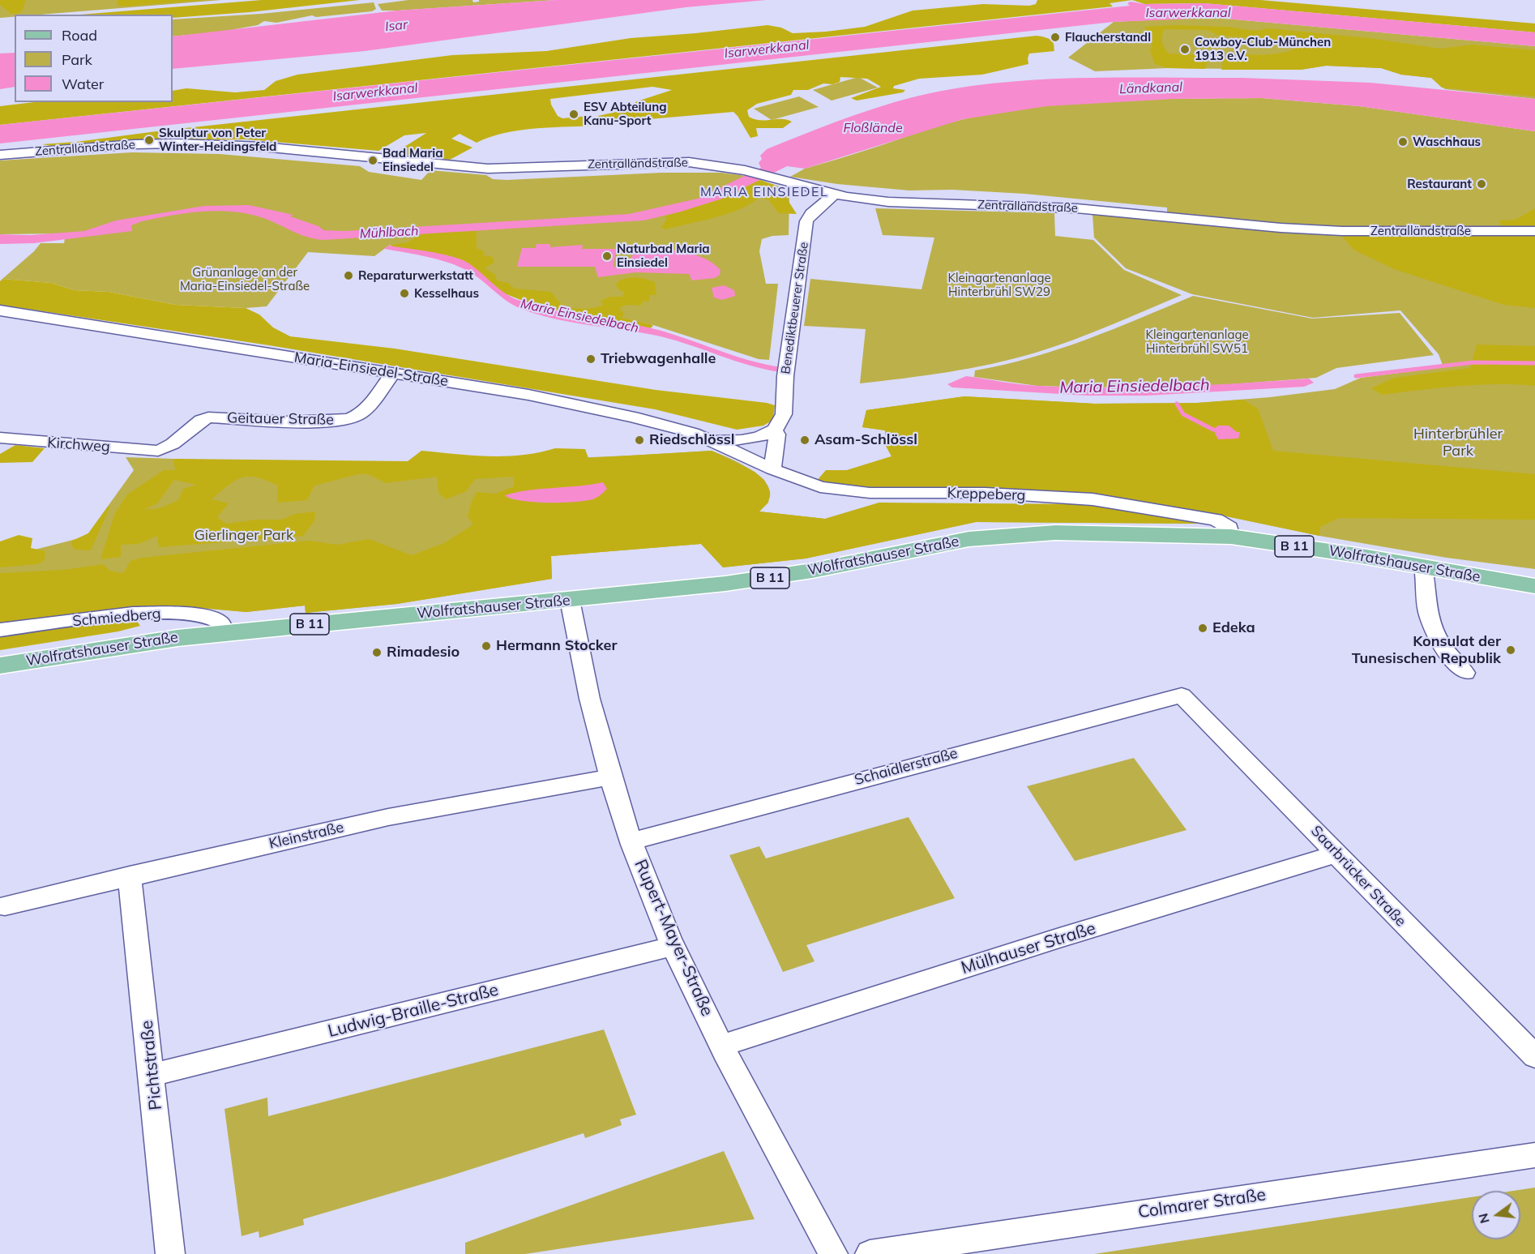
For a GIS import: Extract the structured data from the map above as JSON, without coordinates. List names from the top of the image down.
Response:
{
  "streets": {
    "main road": ["B 11", "Wolfratshauser Straße"],
    "street": [
      "Zentralländstraße",
      "Benediktbeuerer Straße",
      "Maria-Einsiedel-Straße",
      "Geitauer Straße",
      "Kirchweg",
      "Kreppeberg",
      "Schmiedberg",
      "Schaidlerstraße",
      "Kleinstraße",
      "Saarbrücker Straße",
      "Rupert-Mayer-Straße",
      "Mülhauser Straße",
      "Ludwig-Braille-Straße",
      "Pichtstraße",
      "Colmarer Straße"
    ]
  },
  "crossings": [
    ["Zentralländstraße", "Benediktbeuerer Straße"],
    ["Benediktbeuerer Straße", "Kreppeberg"],
    ["Maria-Einsiedel-Straße", "Geitauer Straße"],
    ["Maria-Einsiedel-Straße", "Kreppeberg"],
    ["Geitauer Straße", "Kirchweg"],
    ["Kreppeberg", "Wolfratshauser Straße"],
    ["Wolfratshauser Straße", "Schmiedberg"],
    ["Wolfratshauser Straße", "Rupert-Mayer-Straße"],
    ["Schaidlerstraße", "Saarbrücker Straße"],
    ["Schaidlerstraße", "Rupert-Mayer-Straße"],
    ["Kleinstraße", "Rupert-Mayer-Straße"],
    ["Kleinstraße", "Pichtstraße"],
    ["Saarbrücker Straße", "Mülhauser Straße"],
    ["Rupert-Mayer-Straße", "Mülhauser Straße"],
    ["Rupert-Mayer-Straße", "Ludwig-Braille-Straße"],
    ["Ludwig-Braille-Straße", "Pichtstraße"]
  ],
  "districts": ["MARIA EINSIEDEL"],
  "water": [
    "Isarwerkkanal",
    "Isar",
    "Ländkanal",
    "Floßlände",
    "Mühlbach",
    "Maria Einsiedelbach"
  ],
  "parks": [
    "Grünanlage an der Maria-Einsiedel-Straße",
    "Kleingartenanlage Hinterbrühl SW29",
    "Kleingartenanlage Hinterbrühl SW51",
    "Hinterbrühler Park",
    "Gierlinger Park"
  ],
  "places": [
    "Flaucherstandl",
    "Cowboy-Club-München 1913 e.V.",
    "ESV Abteilung Kanu-Sport",
    "Skulptur von Peter Winter-Heidingsfeld",
    "Waschhaus",
    "Bad Maria Einsiedel",
    "Restaurant",
    "Naturbad Maria Einsiedel",
    "Reparaturwerkstatt",
    "Kesselhaus",
    "Triebwagenhalle",
    "Riedschlössl",
    "Asam-Schlössl",
    "Edeka",
    "Hermann Stocker",
    "Konsulat der Tunesischen Republik",
    "Rimadesio"
  ],
  "legend": ["Road", "Park", "Water"],
  "north": "left"
}
